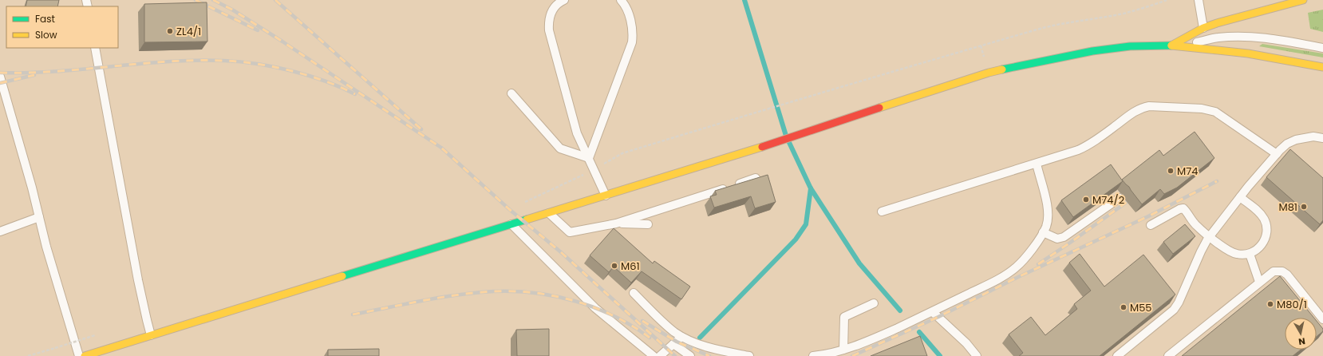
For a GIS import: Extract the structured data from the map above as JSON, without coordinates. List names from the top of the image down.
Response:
{
  "places": [
    "ZL4/1",
    "M74",
    "M74/2",
    "M81",
    "M61",
    "M80/1",
    "M55"
  ],
  "legend": ["Fast", "Slow"],
  "north": "bottom"
}
